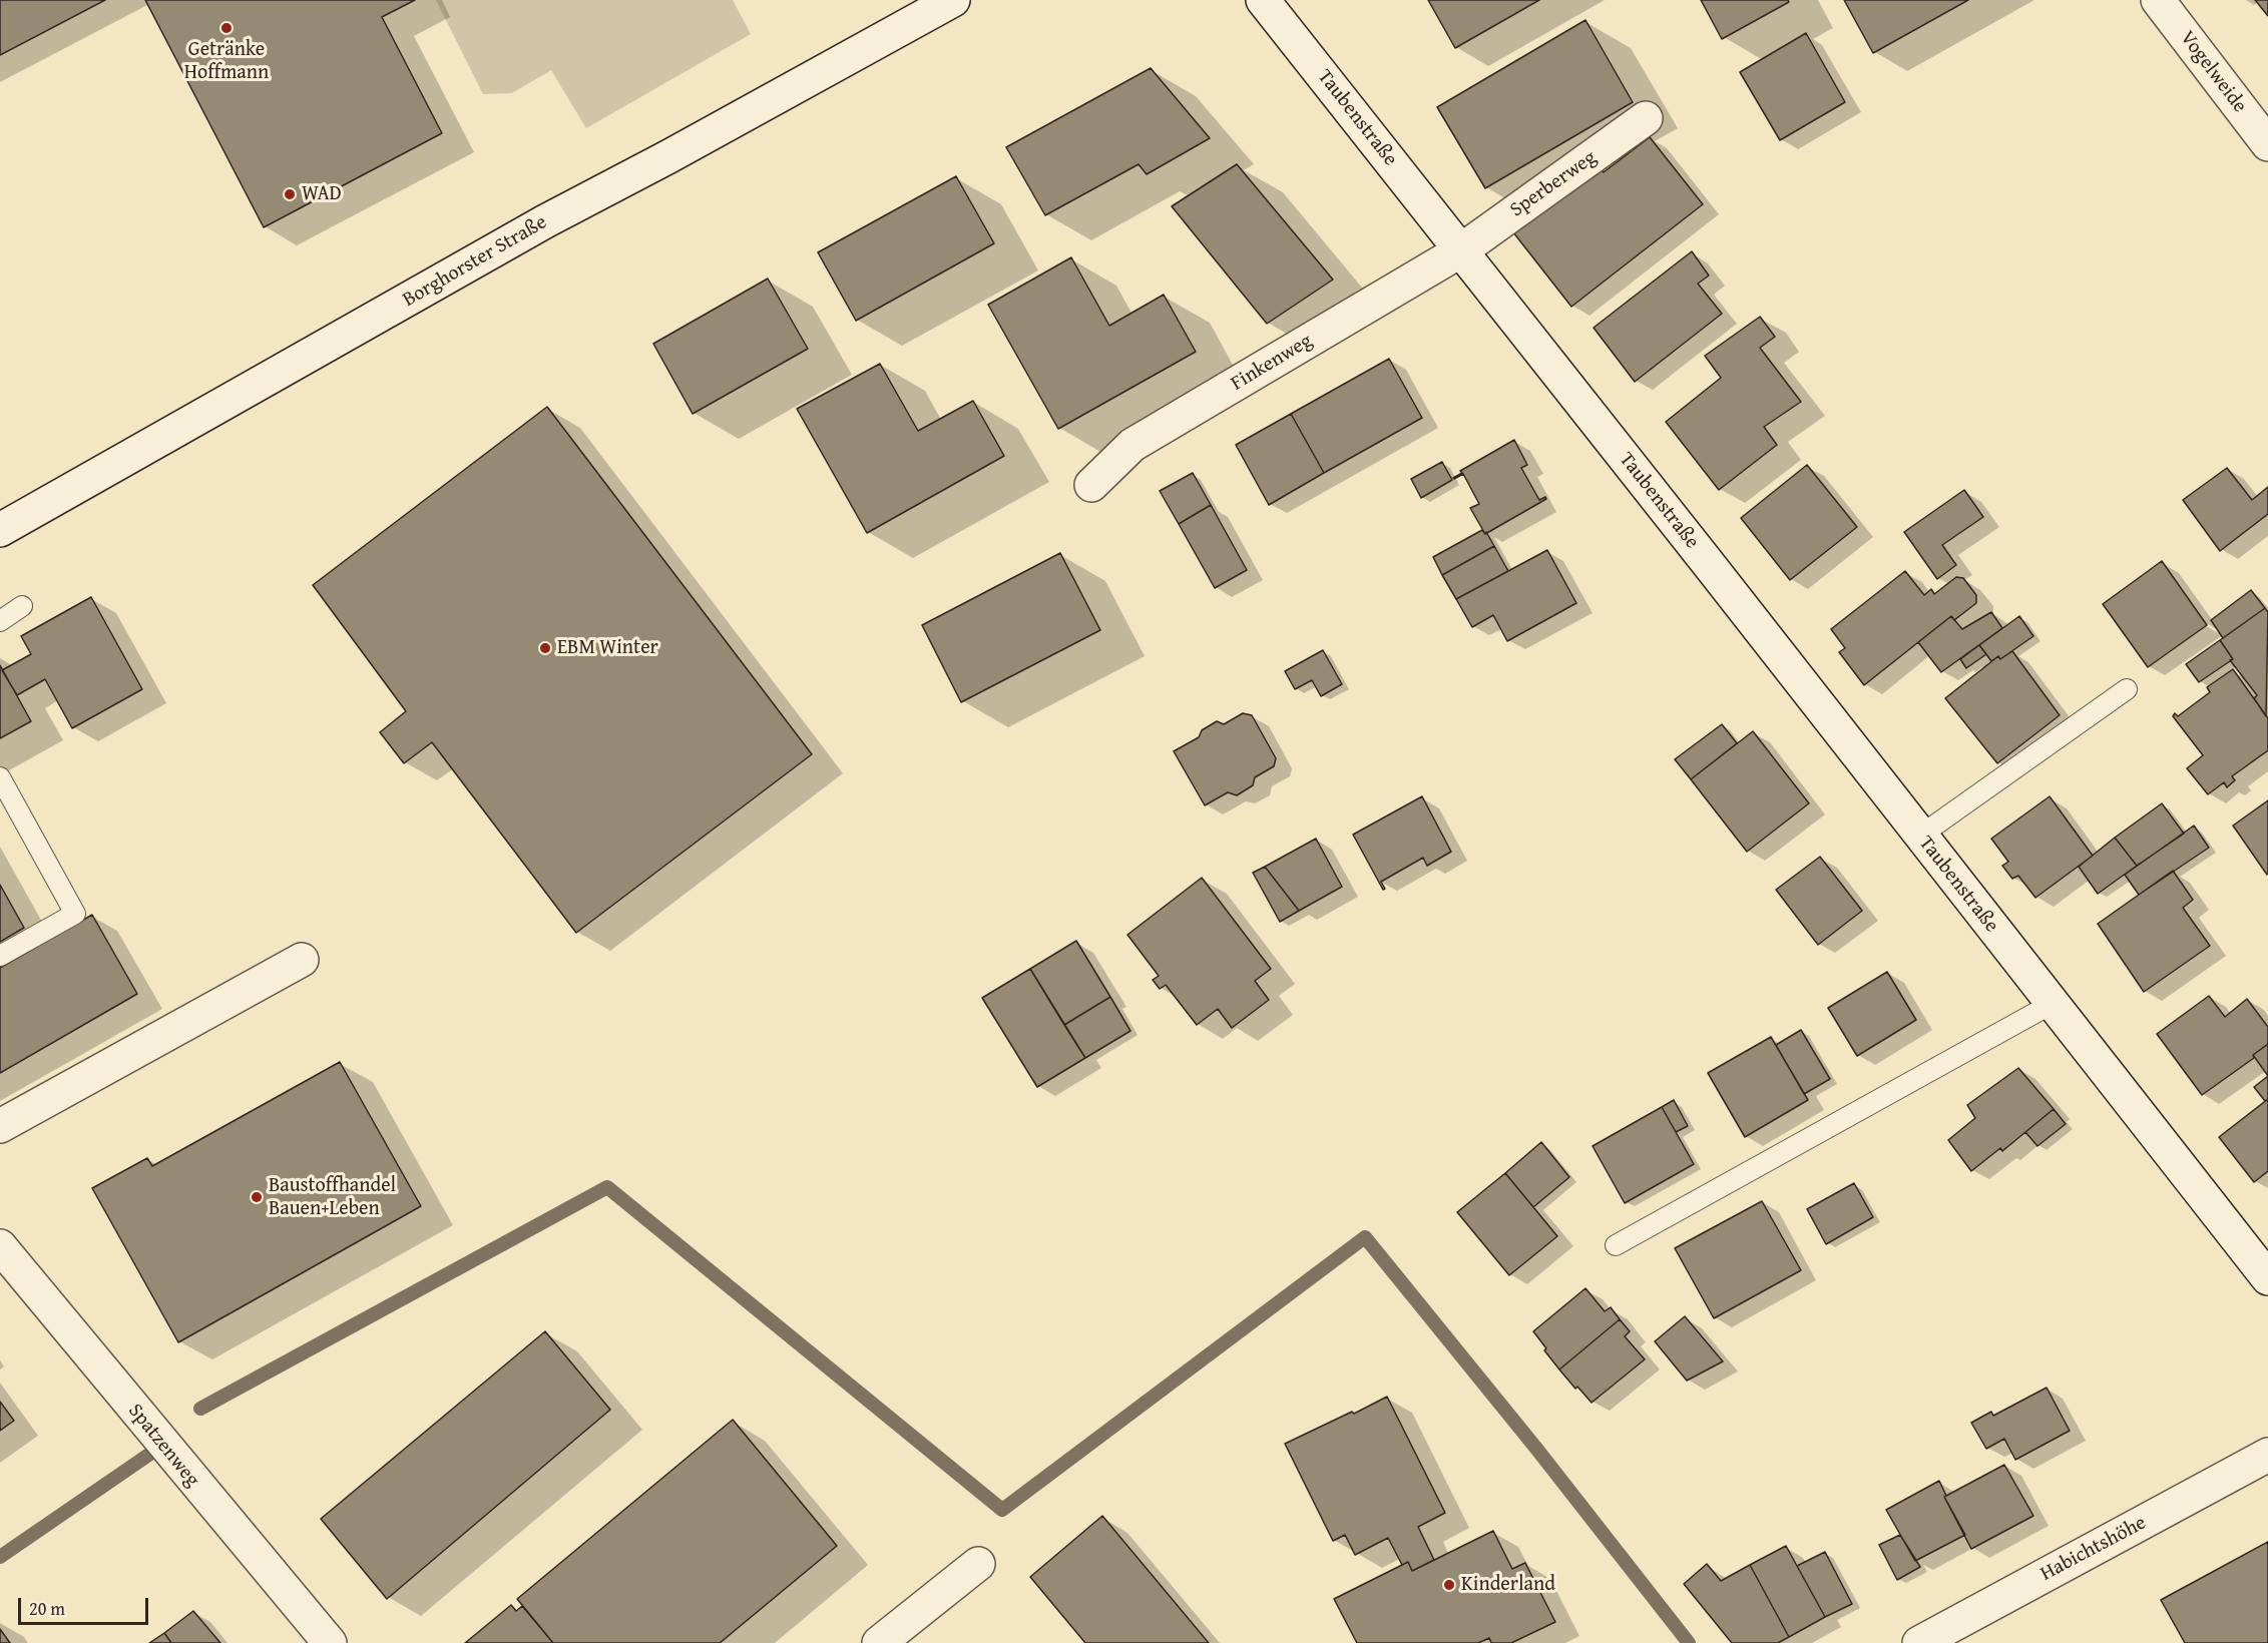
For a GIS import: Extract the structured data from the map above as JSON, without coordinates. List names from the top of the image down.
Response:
{
  "streets": {
    "street": [
      "Vogelweide",
      "Taubenstraße",
      "Sperberweg",
      "Borghorster Straße",
      "Finkenweg",
      "Spatzenweg",
      "Habichtshöhe"
    ]
  },
  "crossings": [
    ["Taubenstraße", "Sperberweg"],
    ["Taubenstraße", "Finkenweg"],
    ["Sperberweg", "Finkenweg"]
  ],
  "places": [
    "Getränke Hoffmann",
    "WAD",
    "EBM Winter",
    "Baustoffhandel Bauen+Leben",
    "Kinderland"
  ],
  "scale_bar": "20 m"
}
